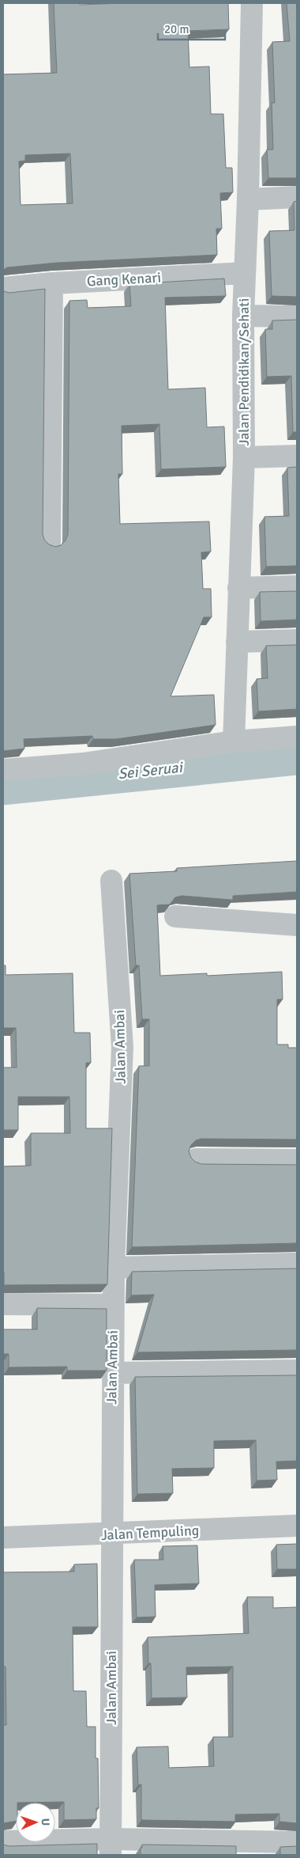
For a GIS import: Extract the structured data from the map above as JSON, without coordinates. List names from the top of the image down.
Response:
{
  "streets": {
    "street": [
      "Gang Kenari",
      "Jalan Pendidikan/Sehati",
      "Jalan Ambai",
      "Jalan Tempuling"
    ]
  },
  "crossings": [
    ["Gang Kenari", "Jalan Pendidikan/Sehati"],
    ["Jalan Ambai", "Jalan Tempuling"]
  ],
  "water": ["Sei Seruai"],
  "scale_bar": "20 m",
  "north": "right"
}
